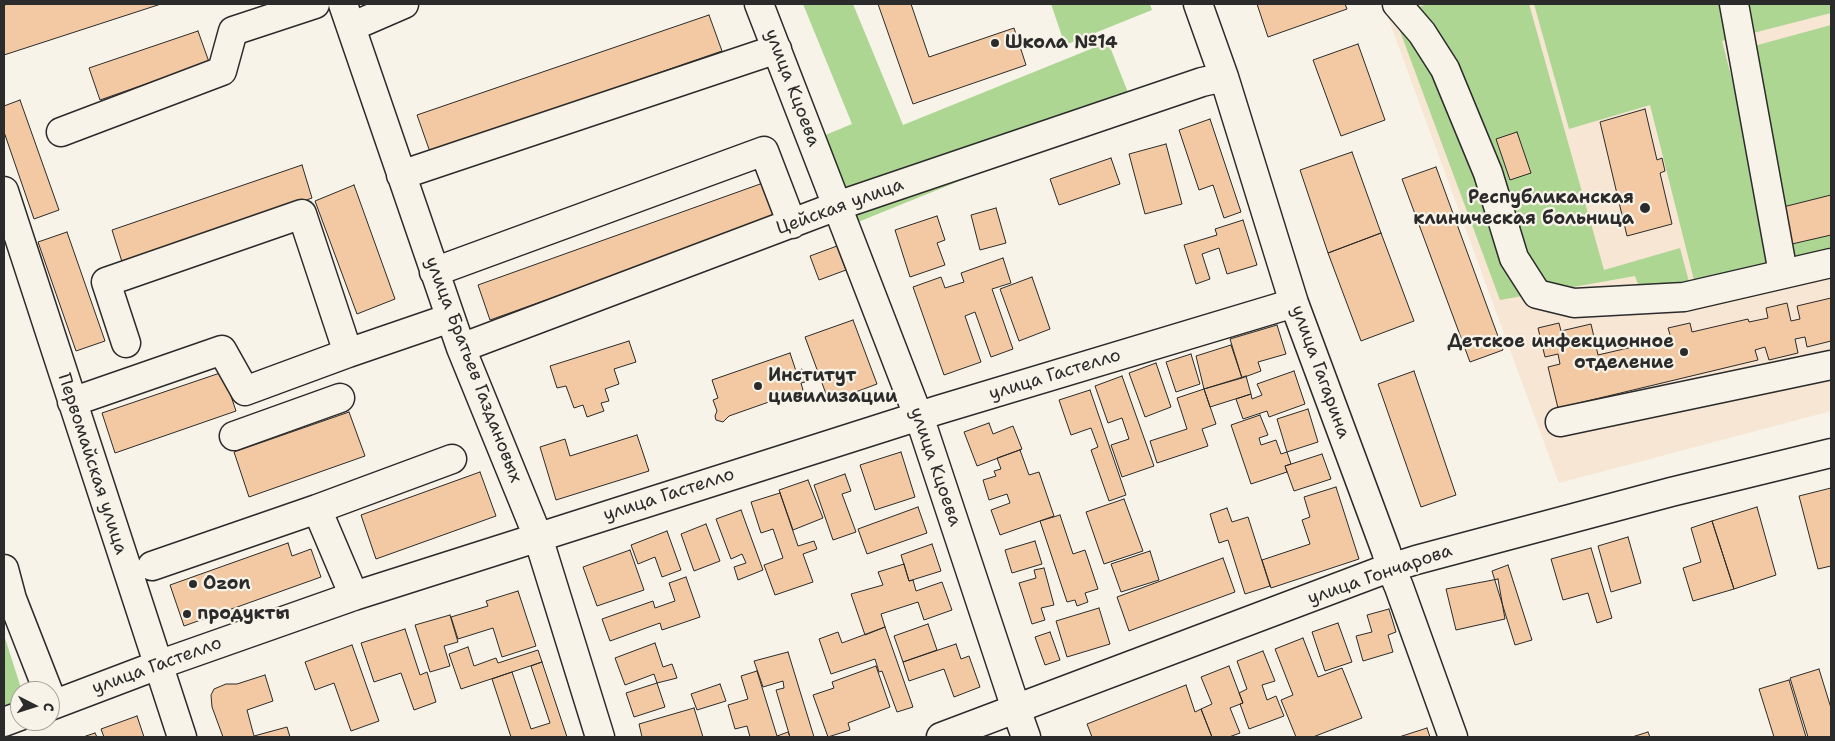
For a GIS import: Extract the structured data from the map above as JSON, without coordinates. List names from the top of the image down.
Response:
{
  "streets": {
    "street": [
      "улица Кцоева",
      "Цейская улица",
      "улица Братьев Газдановых",
      "улица Гагарина",
      "улица Гастелло",
      "Первомайская улица",
      "улица Гончарова"
    ]
  },
  "crossings": [
    ["улица Кцоева", "Цейская улица"],
    ["улица Кцоева", "улица Гастелло"],
    ["улица Кцоева", "улица Гончарова"],
    ["Цейская улица", "улица Братьев Газдановых"],
    ["Цейская улица", "улица Гагарина"],
    ["улица Братьев Газдановых", "улица Гастелло"],
    ["улица Гагарина", "улица Гастелло"],
    ["улица Гагарина", "улица Гончарова"],
    ["улица Гастелло", "Первомайская улица"]
  ],
  "places": [
    "Школа №14",
    "Республиканская клиническая больница",
    "Детское инфекционное отделение",
    "Институт цивилизации",
    "Ozon",
    "продукты"
  ],
  "north": "right"
}
